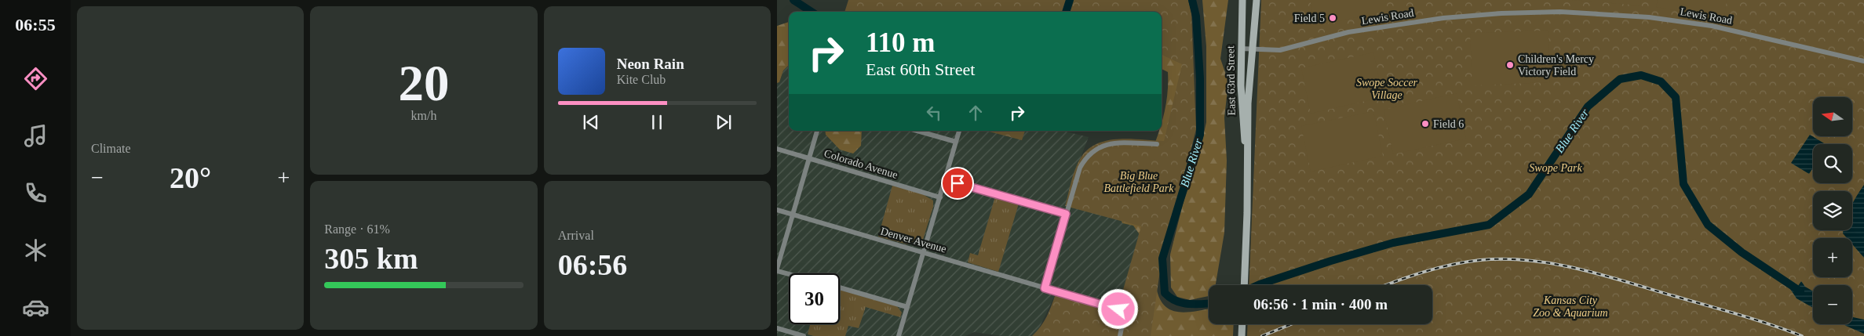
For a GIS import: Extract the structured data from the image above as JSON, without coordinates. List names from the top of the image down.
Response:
{
  "streets": {
    "main road": ["East 63rd Street"],
    "street": ["Lewis Road", "Colorado Avenue", "Denver Avenue"]
  },
  "crossings": [
    ["Lewis Road", "East 63rd Street"]
  ],
  "water": ["Blue River"],
  "parks": [
    "Swope Soccer Village",
    "Swope Park",
    "Big Blue Battlefield Park",
    "Kansas City Zoo & Aquarium"
  ],
  "places": ["Field 5", "Children's Mercy Victory Field", "Field 6"],
  "north": "left",
  "page": {
    "tabs": "06:55",
    "tile": [
      "Climate",
      ["20", "km/h"],
      ["Range · 61%", "305 km"],
      ["Arrival", "06:56"]
    ],
    "turn": ["110 m", "East 60th Street"],
    "song": ["Neon Rain", "Kite Club"],
    "map_buttons": ["+", "−"],
    "heat": ["−", "20°", "+"],
    "limit": "30",
    "trip": "06:56 · 1 min · 400 m"
  }
}
